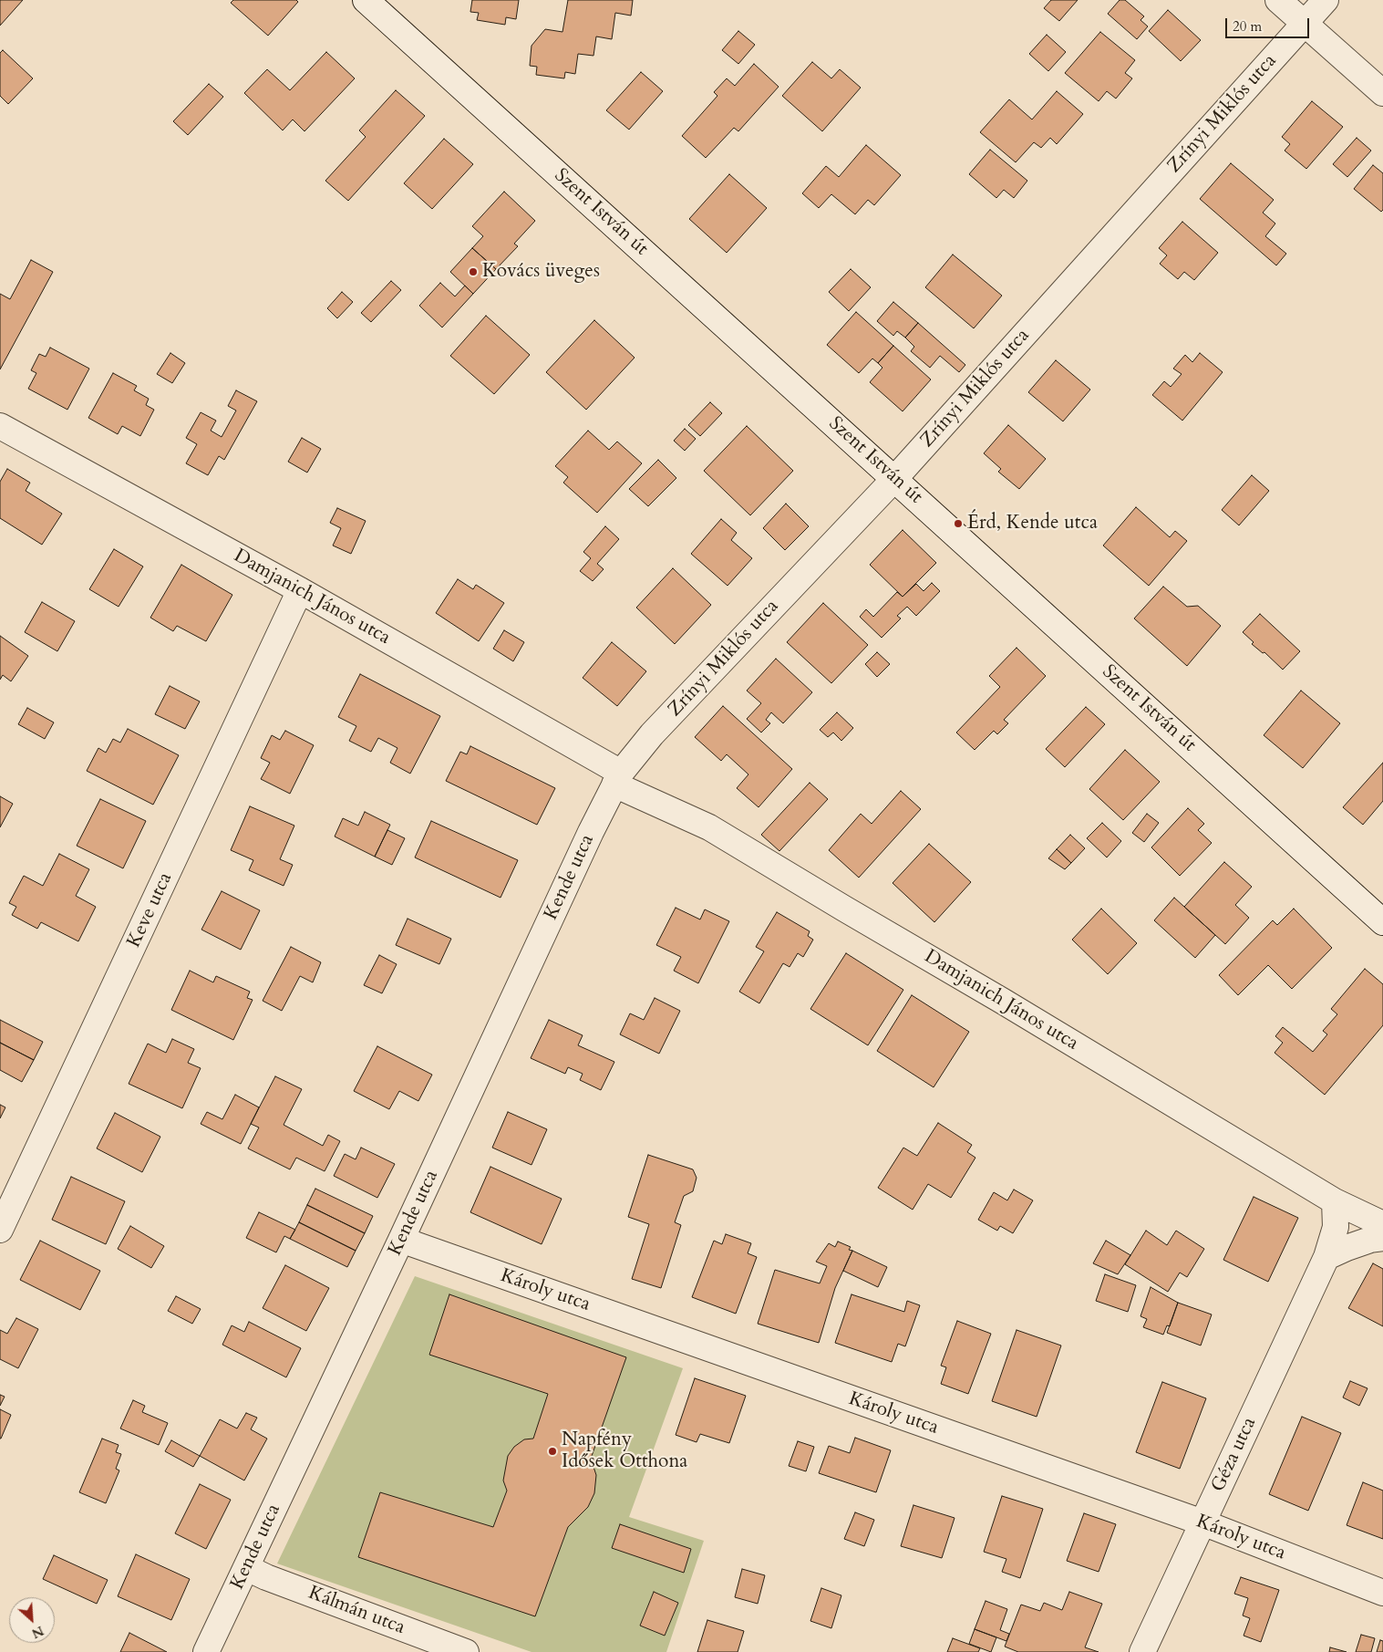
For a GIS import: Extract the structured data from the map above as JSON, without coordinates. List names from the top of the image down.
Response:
{
  "streets": {
    "street": [
      "Zrínyi Miklós utca",
      "Szent István út",
      "Damjanich János utca",
      "Kende utca",
      "Keve utca",
      "Károly utca",
      "Géza utca",
      "Kálmán utca"
    ]
  },
  "crossings": [
    ["Zrínyi Miklós utca", "Szent István út"],
    ["Zrínyi Miklós utca", "Damjanich János utca"],
    ["Zrínyi Miklós utca", "Kende utca"],
    ["Damjanich János utca", "Kende utca"],
    ["Damjanich János utca", "Keve utca"],
    ["Damjanich János utca", "Géza utca"],
    ["Kende utca", "Károly utca"],
    ["Kende utca", "Kálmán utca"],
    ["Károly utca", "Géza utca"]
  ],
  "places": ["Kovács üveges", "Érd, Kende utca", "Napfény Idősek Otthona"],
  "scale_bar": "20 m",
  "north": "bottom right"
}
